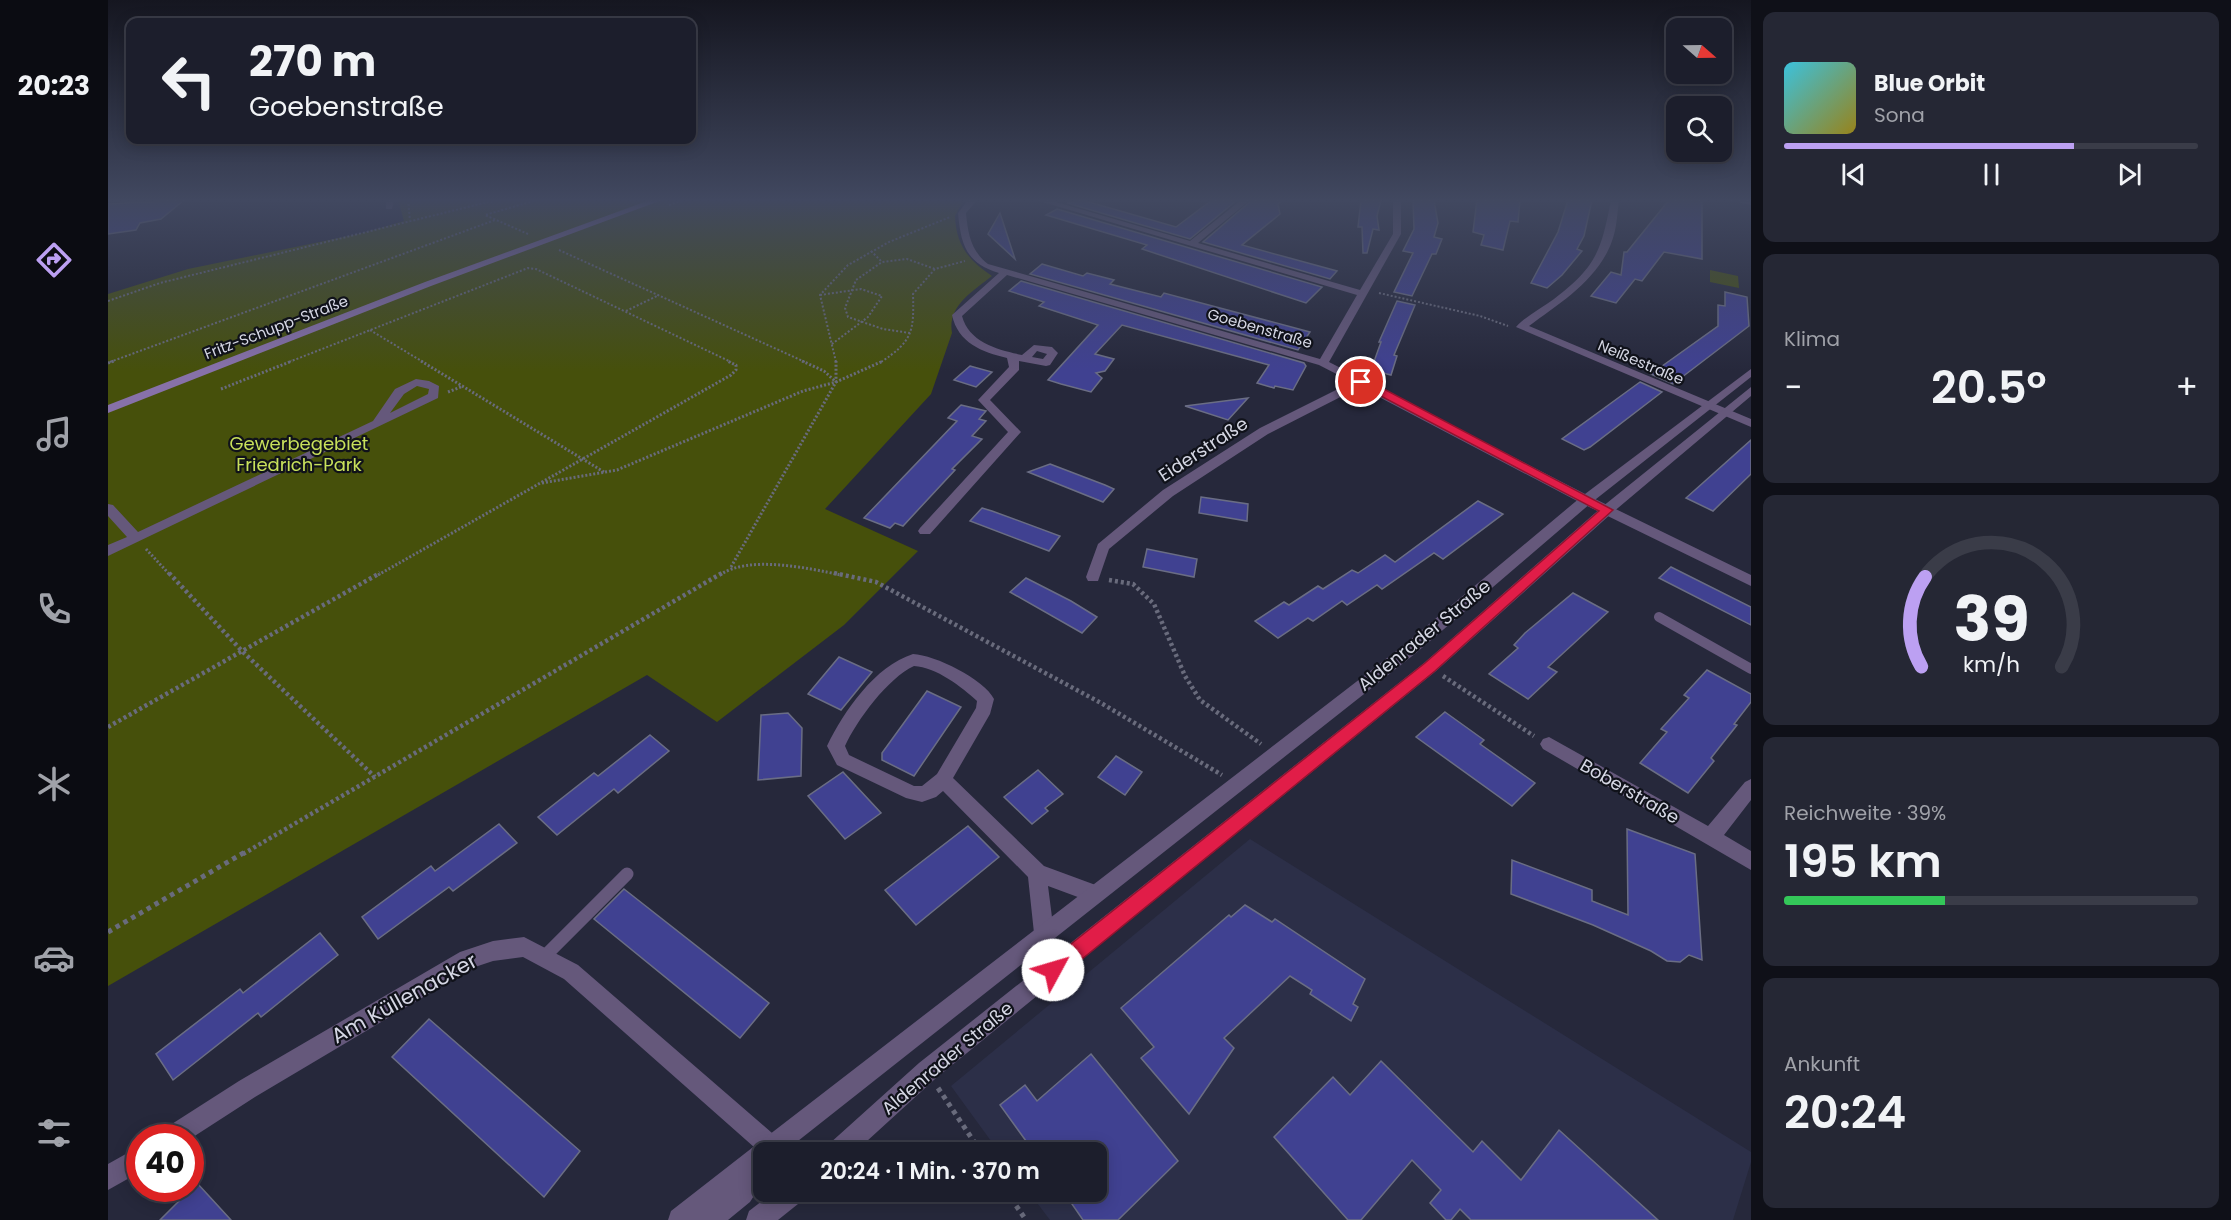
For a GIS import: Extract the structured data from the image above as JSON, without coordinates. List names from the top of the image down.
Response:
{
  "streets": {
    "main road": ["Fritz-Schupp-Straße"],
    "street": [
      "Goebenstraße",
      "Neißestraße",
      "Eiderstraße",
      "Aldenrader Straße",
      "Boberstraße",
      "Am Küllenacker"
    ]
  },
  "crossings": [
    ["Goebenstraße", "Eiderstraße"],
    ["Goebenstraße", "Aldenrader Straße"],
    ["Neißestraße", "Aldenrader Straße"]
  ],
  "parks": ["Gewerbegebiet Friedrich-Park"],
  "north": "right",
  "page": {
    "tabs": "20:23",
    "turn": ["270 m", "Goebenstraße"],
    "song": ["Blue Orbit", "Sona"],
    "tile": [
      "Klima",
      ["Reichweite · 39%", "195 km"],
      ["Ankunft", "20:24"]
    ],
    "heat": ["−", "20.5°", "+"],
    "limit": "40",
    "trip": "20:24 · 1 Min. · 370 m",
    "gauge": ["39", "km/h"]
  }
}
